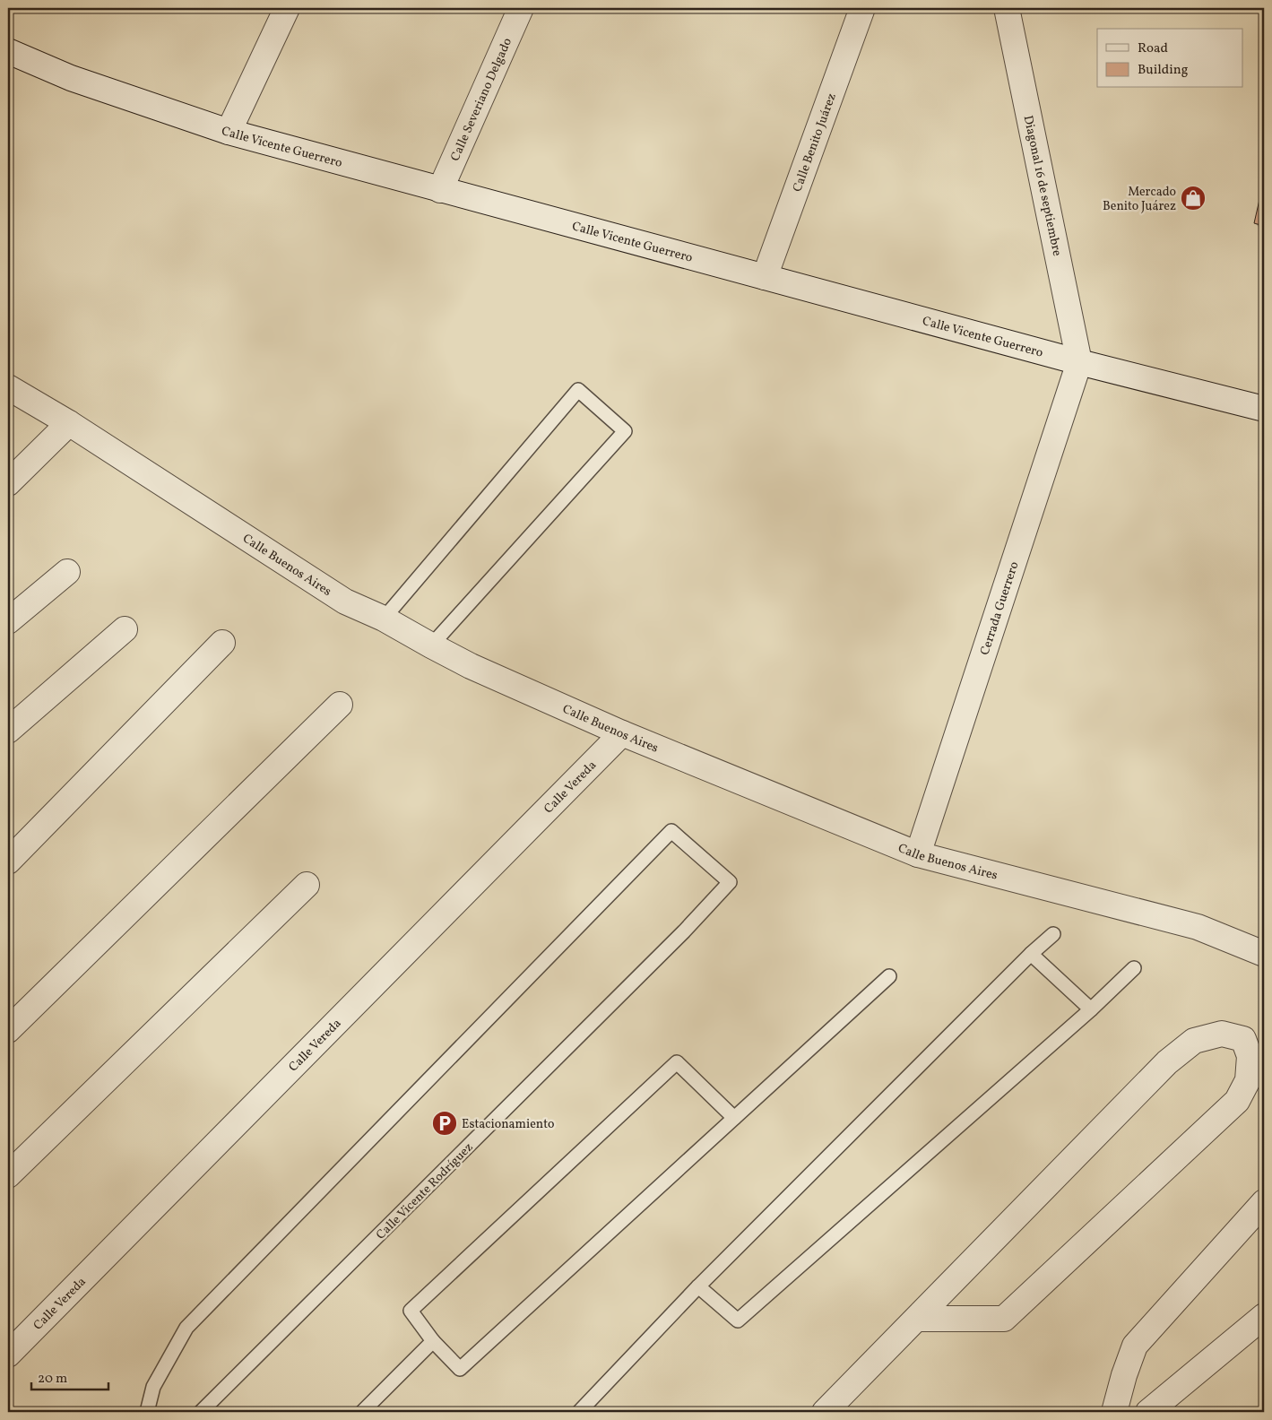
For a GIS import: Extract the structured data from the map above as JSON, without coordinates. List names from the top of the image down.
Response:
{
  "streets": {
    "street": [
      "Calle Severiano Delgado",
      "Calle Benito Juárez",
      "Calle Vicente Guerrero",
      "Diagonal 16 de septiembre",
      "Calle Buenos Aires",
      "Cerrada Guerrero",
      "Calle Vereda"
    ],
    "lane": ["Calle Vicente Rodríguez"]
  },
  "crossings": [
    ["Calle Severiano Delgado", "Calle Vicente Guerrero"],
    ["Calle Benito Juárez", "Calle Vicente Guerrero"],
    ["Calle Vicente Guerrero", "Diagonal 16 de septiembre"],
    ["Calle Vicente Guerrero", "Cerrada Guerrero"],
    ["Diagonal 16 de septiembre", "Cerrada Guerrero"],
    ["Calle Buenos Aires", "Cerrada Guerrero"],
    ["Calle Buenos Aires", "Calle Vereda"]
  ],
  "places": {
    "shop": ["Mercado Benito Juárez"],
    "parking": ["Estacionamiento"]
  },
  "legend": ["Road", "Building"],
  "scale_bar": "20 m"
}
